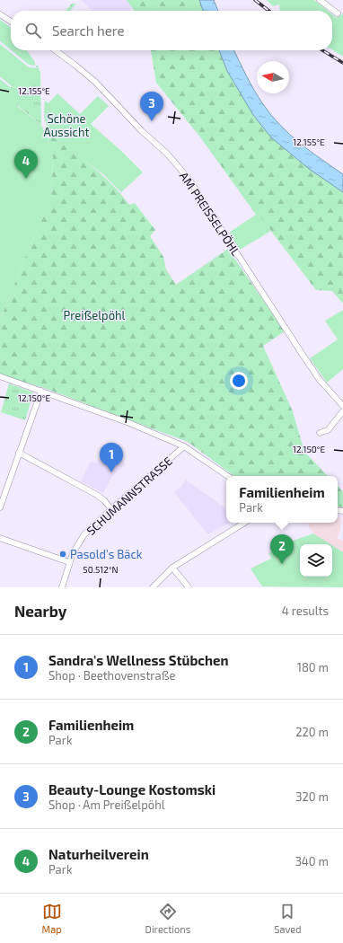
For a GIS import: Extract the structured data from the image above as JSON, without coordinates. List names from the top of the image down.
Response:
{
  "streets": {
    "street": ["AM PREISSELPÖHL", "SCHUMANNSTRASSE"]
  },
  "parks": ["Schöne Aussicht", "Preißelpöhl"],
  "places": ["Pasold's Bäck"],
  "north": "left",
  "page": {
    "search": "Search here",
    "pins": [
      "3",
      "4",
      "1",
      "2"
    ],
    "popup": ["Familienheim", "Park"],
    "heading": ["Nearby", "4 results"],
    "list": [
      {
        "mark": "1",
        "name": "Sandra's Wellness Stübchen",
        "note": "Shop · Beethovenstraße",
        "value": "180 m"
      },
      {
        "mark": "2",
        "name": "Familienheim",
        "note": "Park",
        "value": "220 m"
      },
      {
        "mark": "3",
        "name": "Beauty-Lounge Kostomski",
        "note": "Shop · Am Preißelpöhl",
        "value": "320 m"
      },
      {
        "mark": "4",
        "name": "Naturheilverein",
        "note": "Park",
        "value": "340 m"
      }
    ],
    "nav": ["Map", "Directions", "Saved"]
  },
  "coordinates": ["12.155°E", "12.150°E", "50.512°N"]
}
